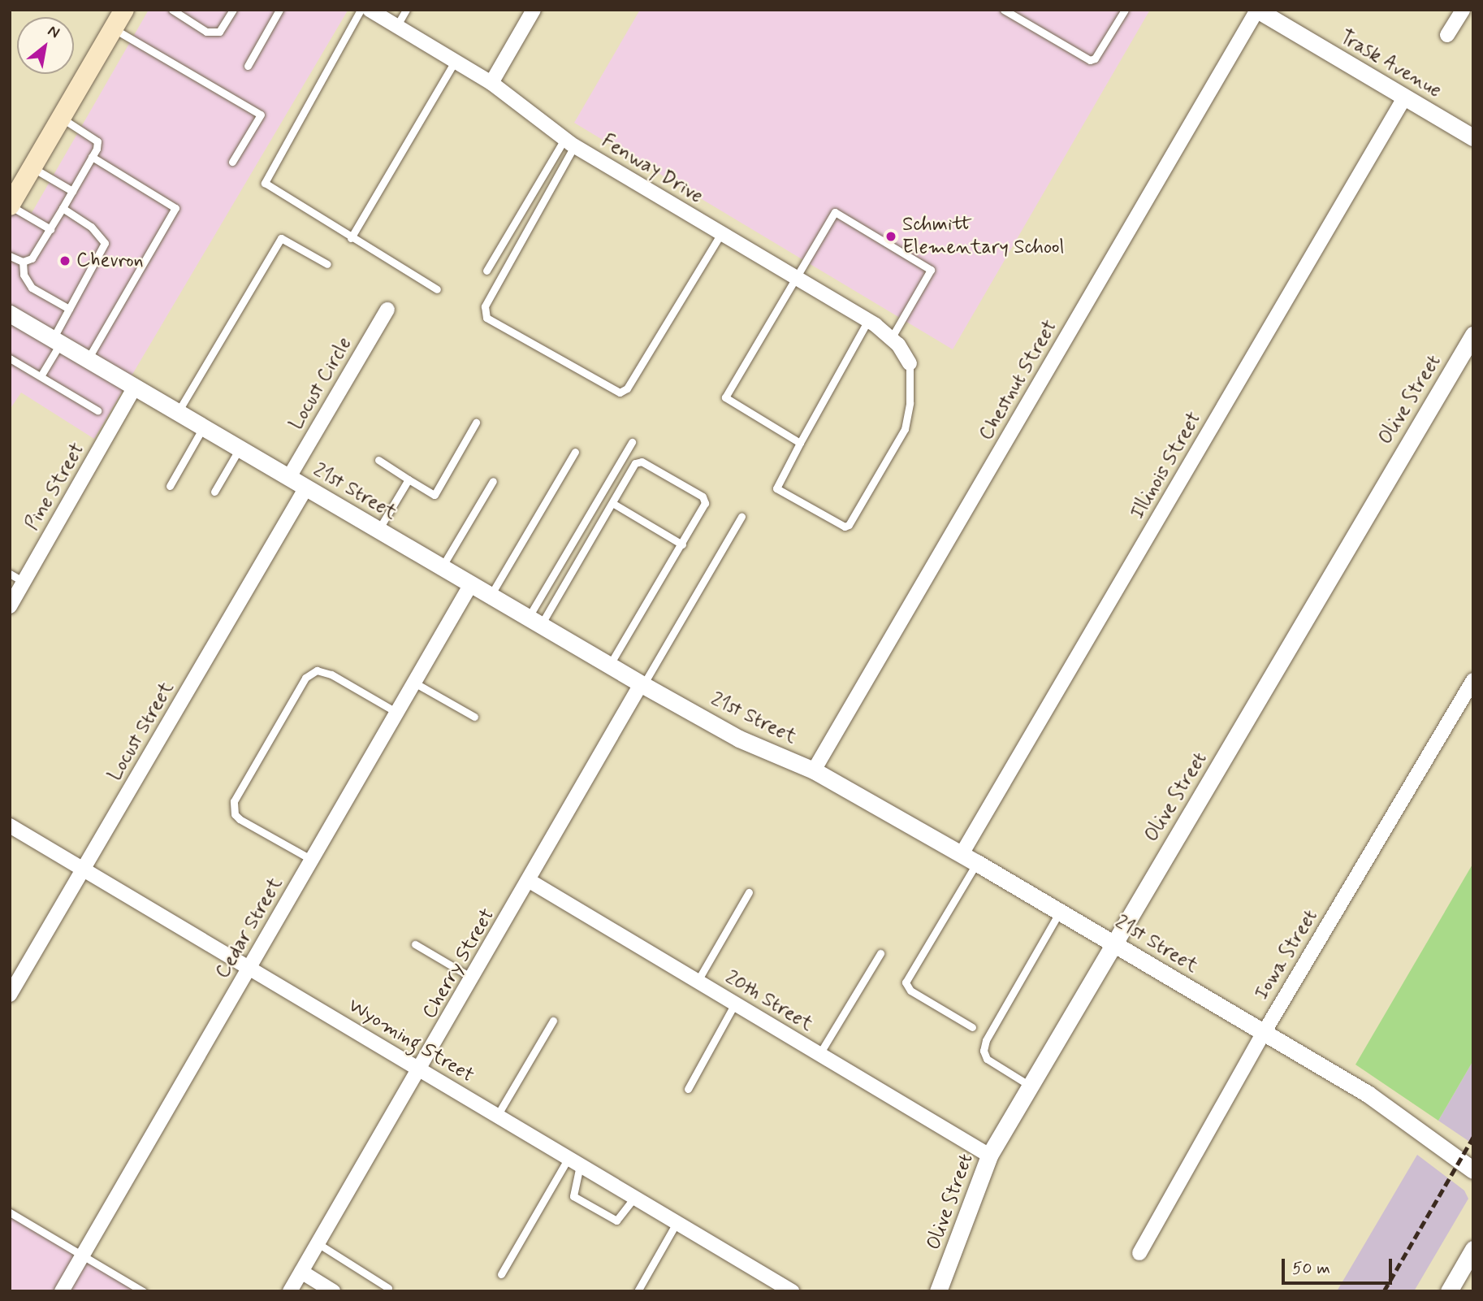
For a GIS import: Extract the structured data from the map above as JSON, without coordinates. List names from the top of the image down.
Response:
{
  "streets": {
    "street": [
      "Trask Avenue",
      "Fenway Drive",
      "Chestnut Street",
      "Locust Circle",
      "Olive Street",
      "Illinois Street",
      "Pine Street",
      "21st Street",
      "Locust Street",
      "Cedar Street",
      "Iowa Street",
      "Cherry Street",
      "20th Street",
      "Wyoming Street"
    ]
  },
  "crossings": [
    ["Trask Avenue", "Chestnut Street"],
    ["Trask Avenue", "Illinois Street"],
    ["Chestnut Street", "21st Street"],
    ["Locust Circle", "21st Street"],
    ["Olive Street", "21st Street"],
    ["Olive Street", "20th Street"],
    ["Illinois Street", "21st Street"],
    ["Pine Street", "21st Street"],
    ["21st Street", "Locust Street"],
    ["21st Street", "Cedar Street"],
    ["21st Street", "Iowa Street"],
    ["21st Street", "Cherry Street"],
    ["Locust Street", "Wyoming Street"],
    ["Cedar Street", "Wyoming Street"],
    ["Cherry Street", "20th Street"],
    ["Cherry Street", "Wyoming Street"]
  ],
  "places": ["Schmitt Elementary School", "Chevron"],
  "scale_bar": "50 m",
  "north": "top right"
}
